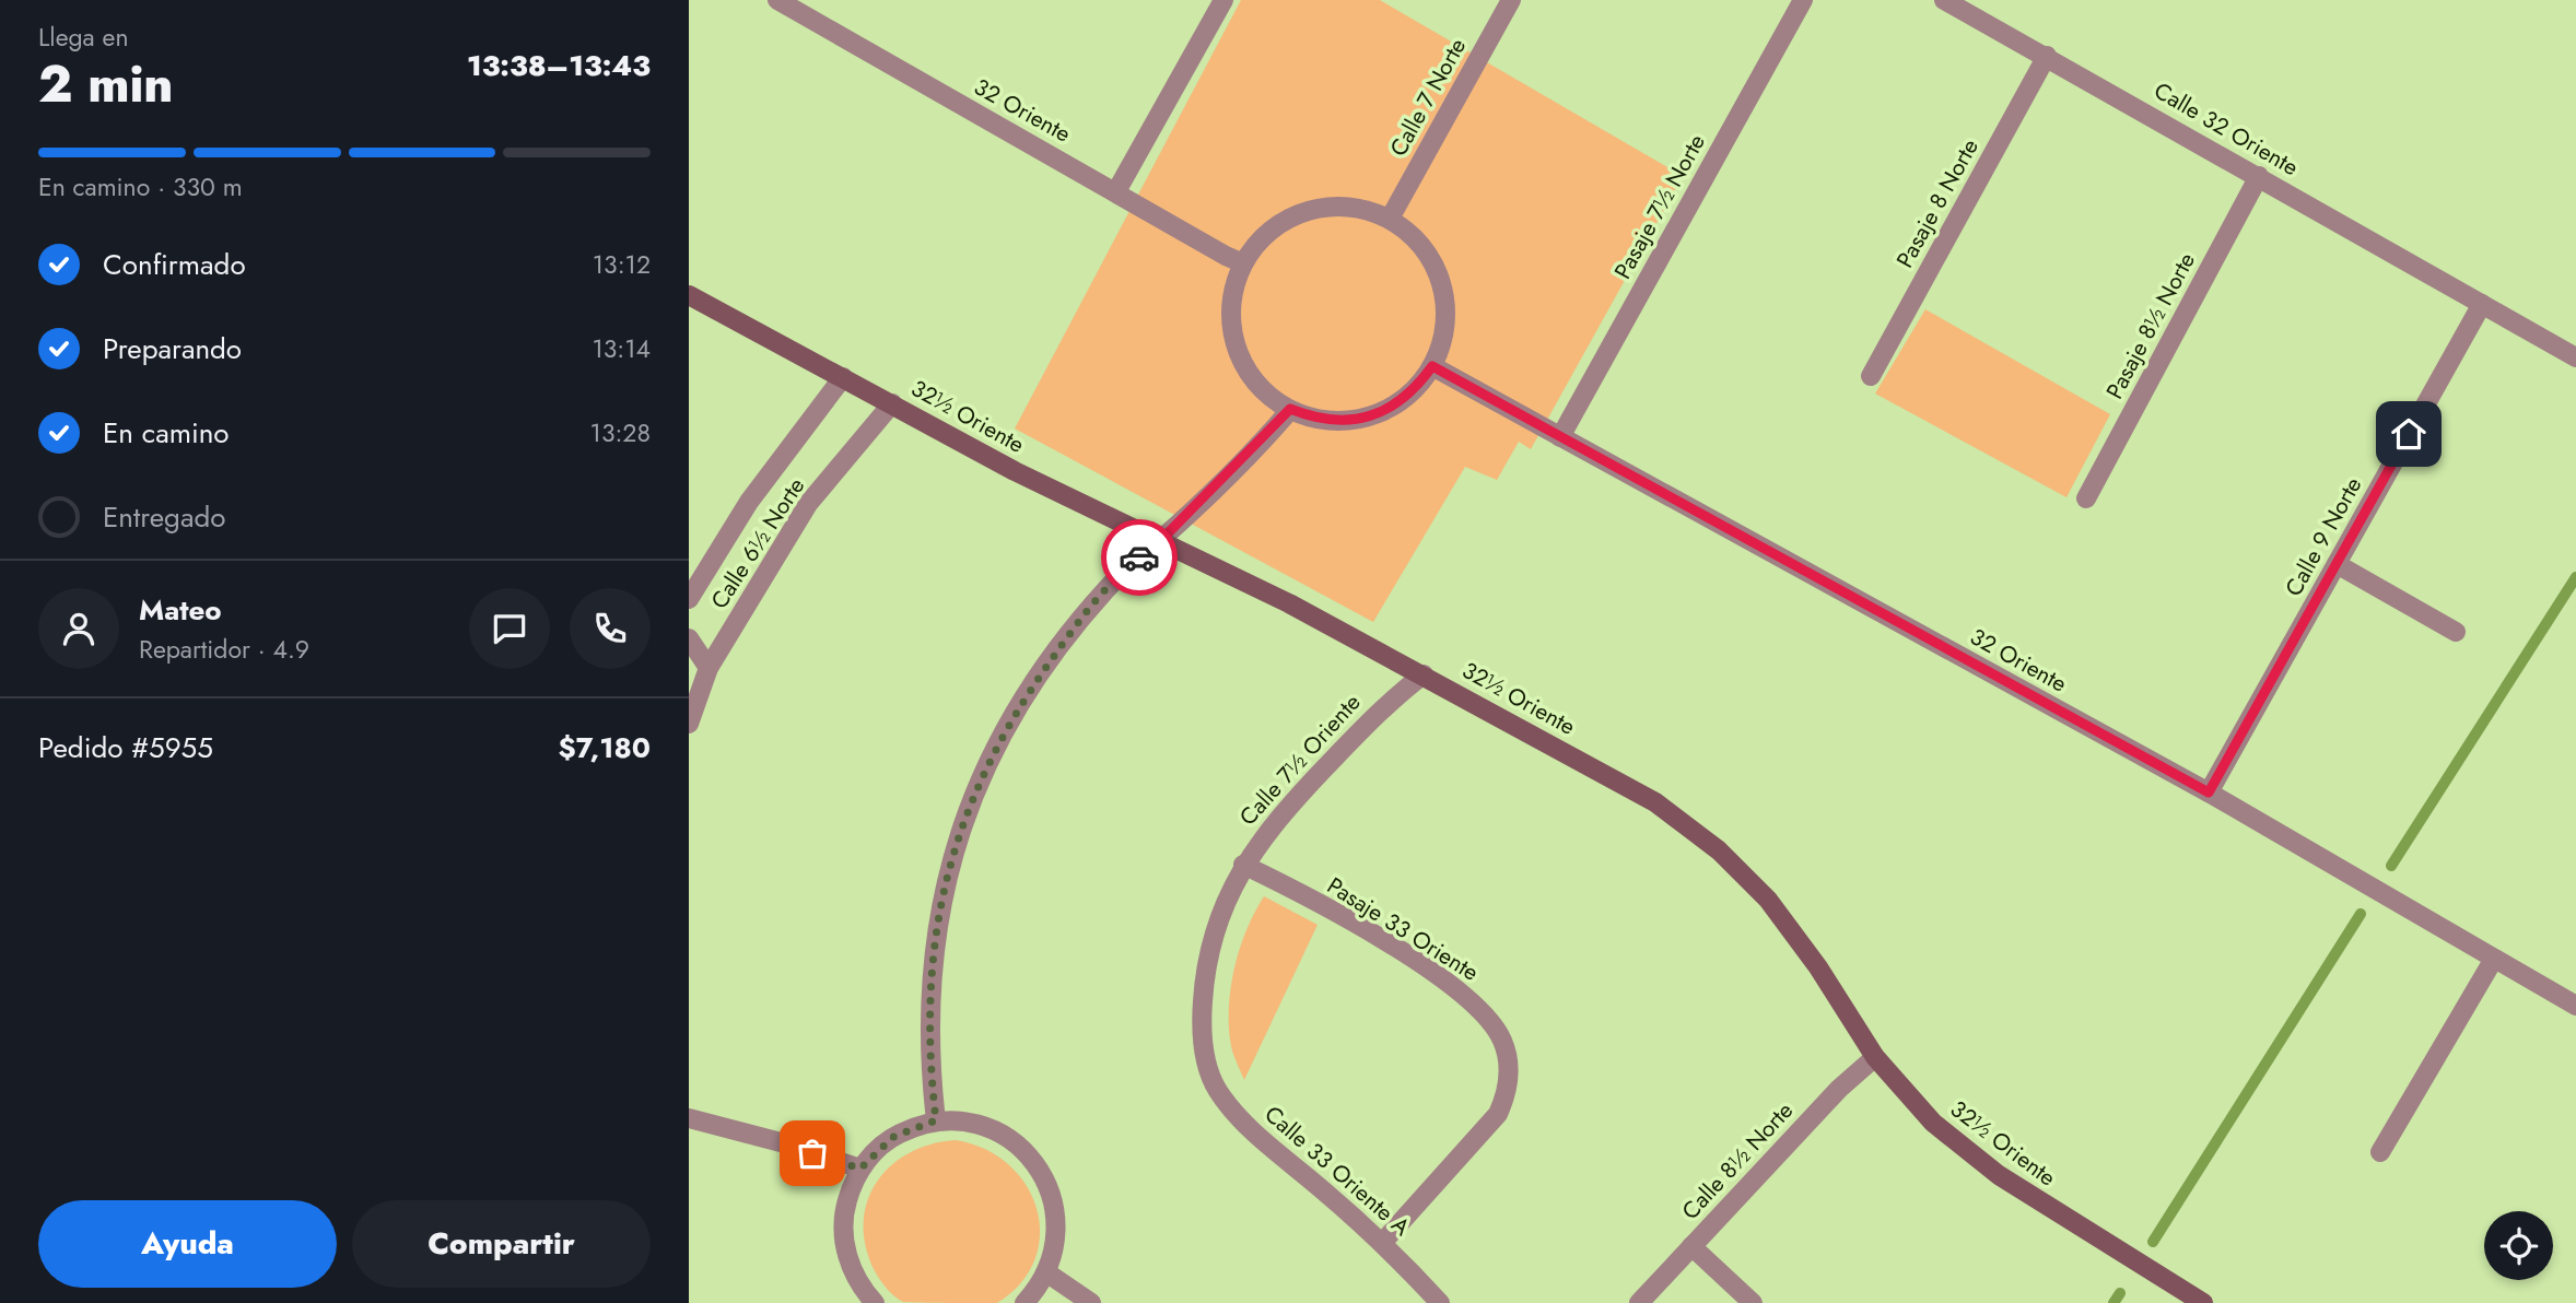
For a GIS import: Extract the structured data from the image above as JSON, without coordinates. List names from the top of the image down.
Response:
{
  "streets": {
    "street": [
      "Calle 7 Norte",
      "32 Oriente",
      "Calle 32 Oriente",
      "Pasaje 8 Norte",
      "Pasaje 7½ Norte",
      "Pasaje 8½ Norte",
      "32½ Oriente",
      "Calle 9 Norte",
      "Calle 6½ Norte",
      "Calle 7½ Oriente",
      "Pasaje 33 Oriente",
      "Calle 8½ Norte",
      "Calle 33 Oriente A"
    ]
  },
  "crossings": [
    ["Calle 7 Norte", "32 Oriente"],
    ["32 Oriente", "Pasaje 7½ Norte"],
    ["32 Oriente", "Calle 9 Norte"],
    ["Calle 32 Oriente", "Pasaje 8 Norte"],
    ["Calle 32 Oriente", "Pasaje 8½ Norte"],
    ["Calle 32 Oriente", "Calle 9 Norte"],
    ["32½ Oriente", "Calle 6½ Norte"],
    ["32½ Oriente", "Calle 7½ Oriente"],
    ["32½ Oriente", "Calle 8½ Norte"],
    ["Calle 7½ Oriente", "Pasaje 33 Oriente"],
    ["Calle 7½ Oriente", "Calle 33 Oriente A"],
    ["Pasaje 33 Oriente", "Calle 33 Oriente A"]
  ],
  "page": {
    "heading": ["2 min", "Llega en", "13:38–13:43"],
    "panel": [
      "Mateo",
      "Repartidor · 4.9",
      "Pedido #5955",
      "$7,180"
    ],
    "bar": "En camino · 330 m",
    "list": [
      ["Confirmado", "13:12"],
      ["Preparando", "13:14"],
      ["En camino", "13:28"],
      "Entregado"
    ],
    "buttons": ["Ayuda", "Compartir"]
  }
}
